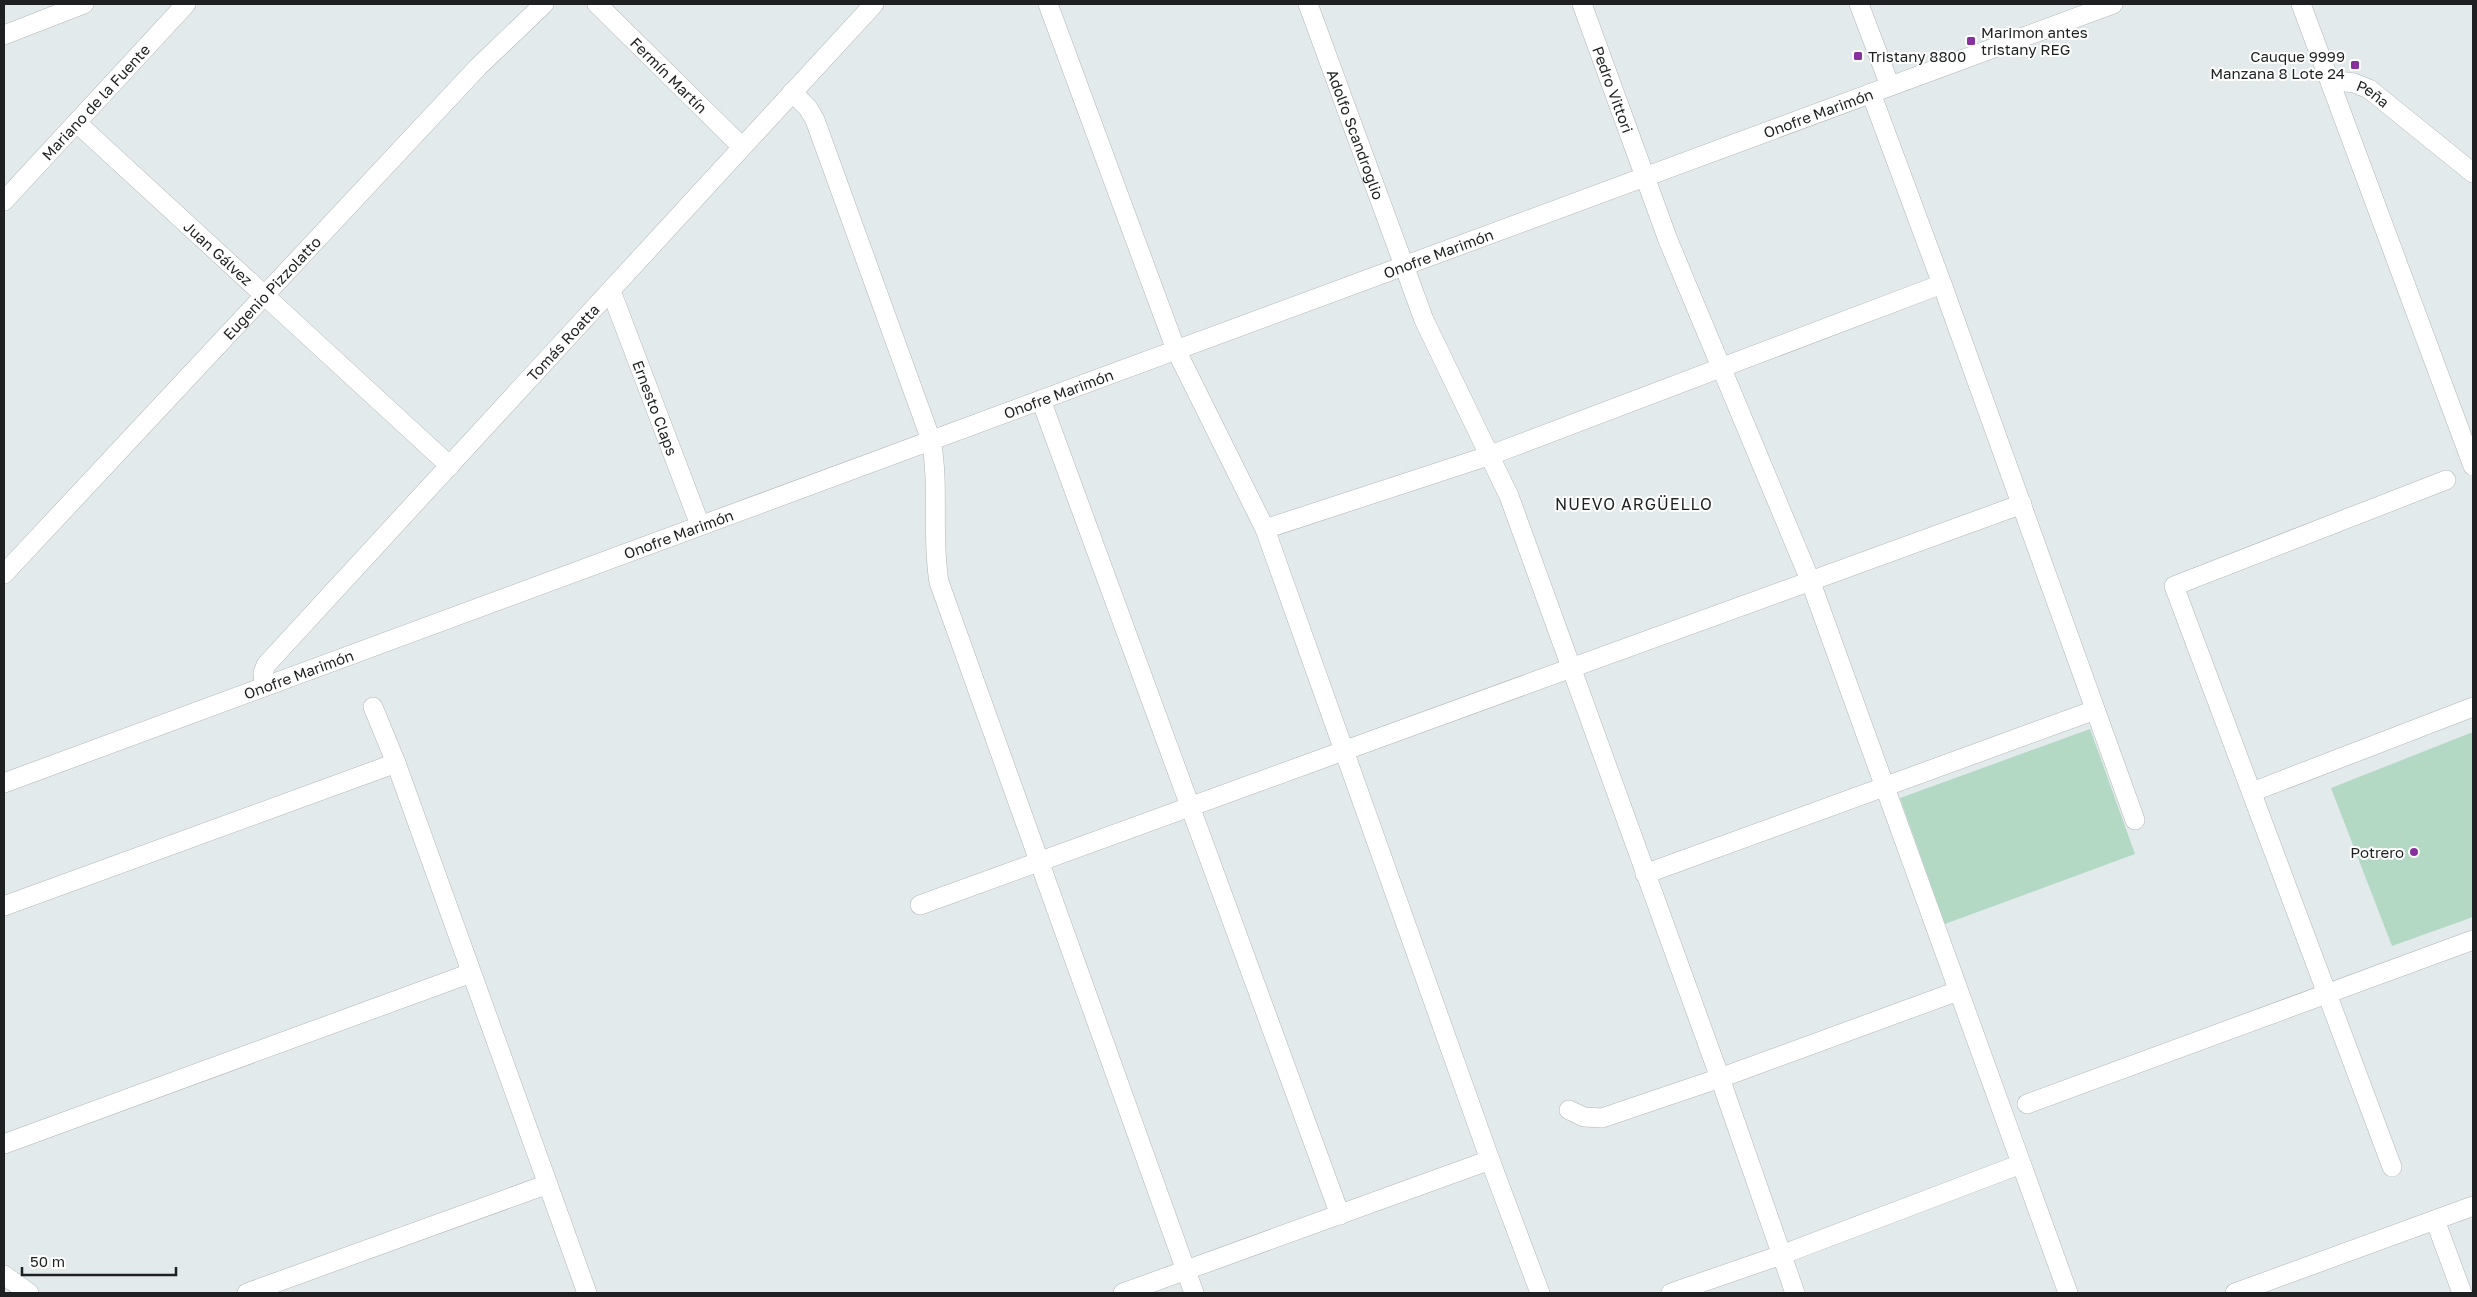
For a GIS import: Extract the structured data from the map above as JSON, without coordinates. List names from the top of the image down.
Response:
{
  "streets": {
    "street": [
      "Fermín Martín",
      "Pedro Vittori",
      "Peña",
      "Mariano de la Fuente",
      "Onofre Marimón",
      "Adolfo Scandroglio",
      "Juan Gálvez",
      "Eugenio Pizzolatto",
      "Tomás Roatta",
      "Ernesto Claps"
    ]
  },
  "crossings": [
    ["Fermín Martín", "Tomás Roatta"],
    ["Pedro Vittori", "Onofre Marimón"],
    ["Mariano de la Fuente", "Juan Gálvez"],
    ["Onofre Marimón", "Adolfo Scandroglio"],
    ["Onofre Marimón", "Tomás Roatta"],
    ["Onofre Marimón", "Ernesto Claps"],
    ["Juan Gálvez", "Eugenio Pizzolatto"],
    ["Juan Gálvez", "Tomás Roatta"],
    ["Tomás Roatta", "Ernesto Claps"]
  ],
  "districts": ["NUEVO ARGÜELLO"],
  "places": {
    "transit": ["Marimon antes tristany REG", "Tristany 8800", "Cauque 9999 Manzana 8 Lote 24"],
    "other": ["Potrero"]
  },
  "scale_bar": "50 m"
}
